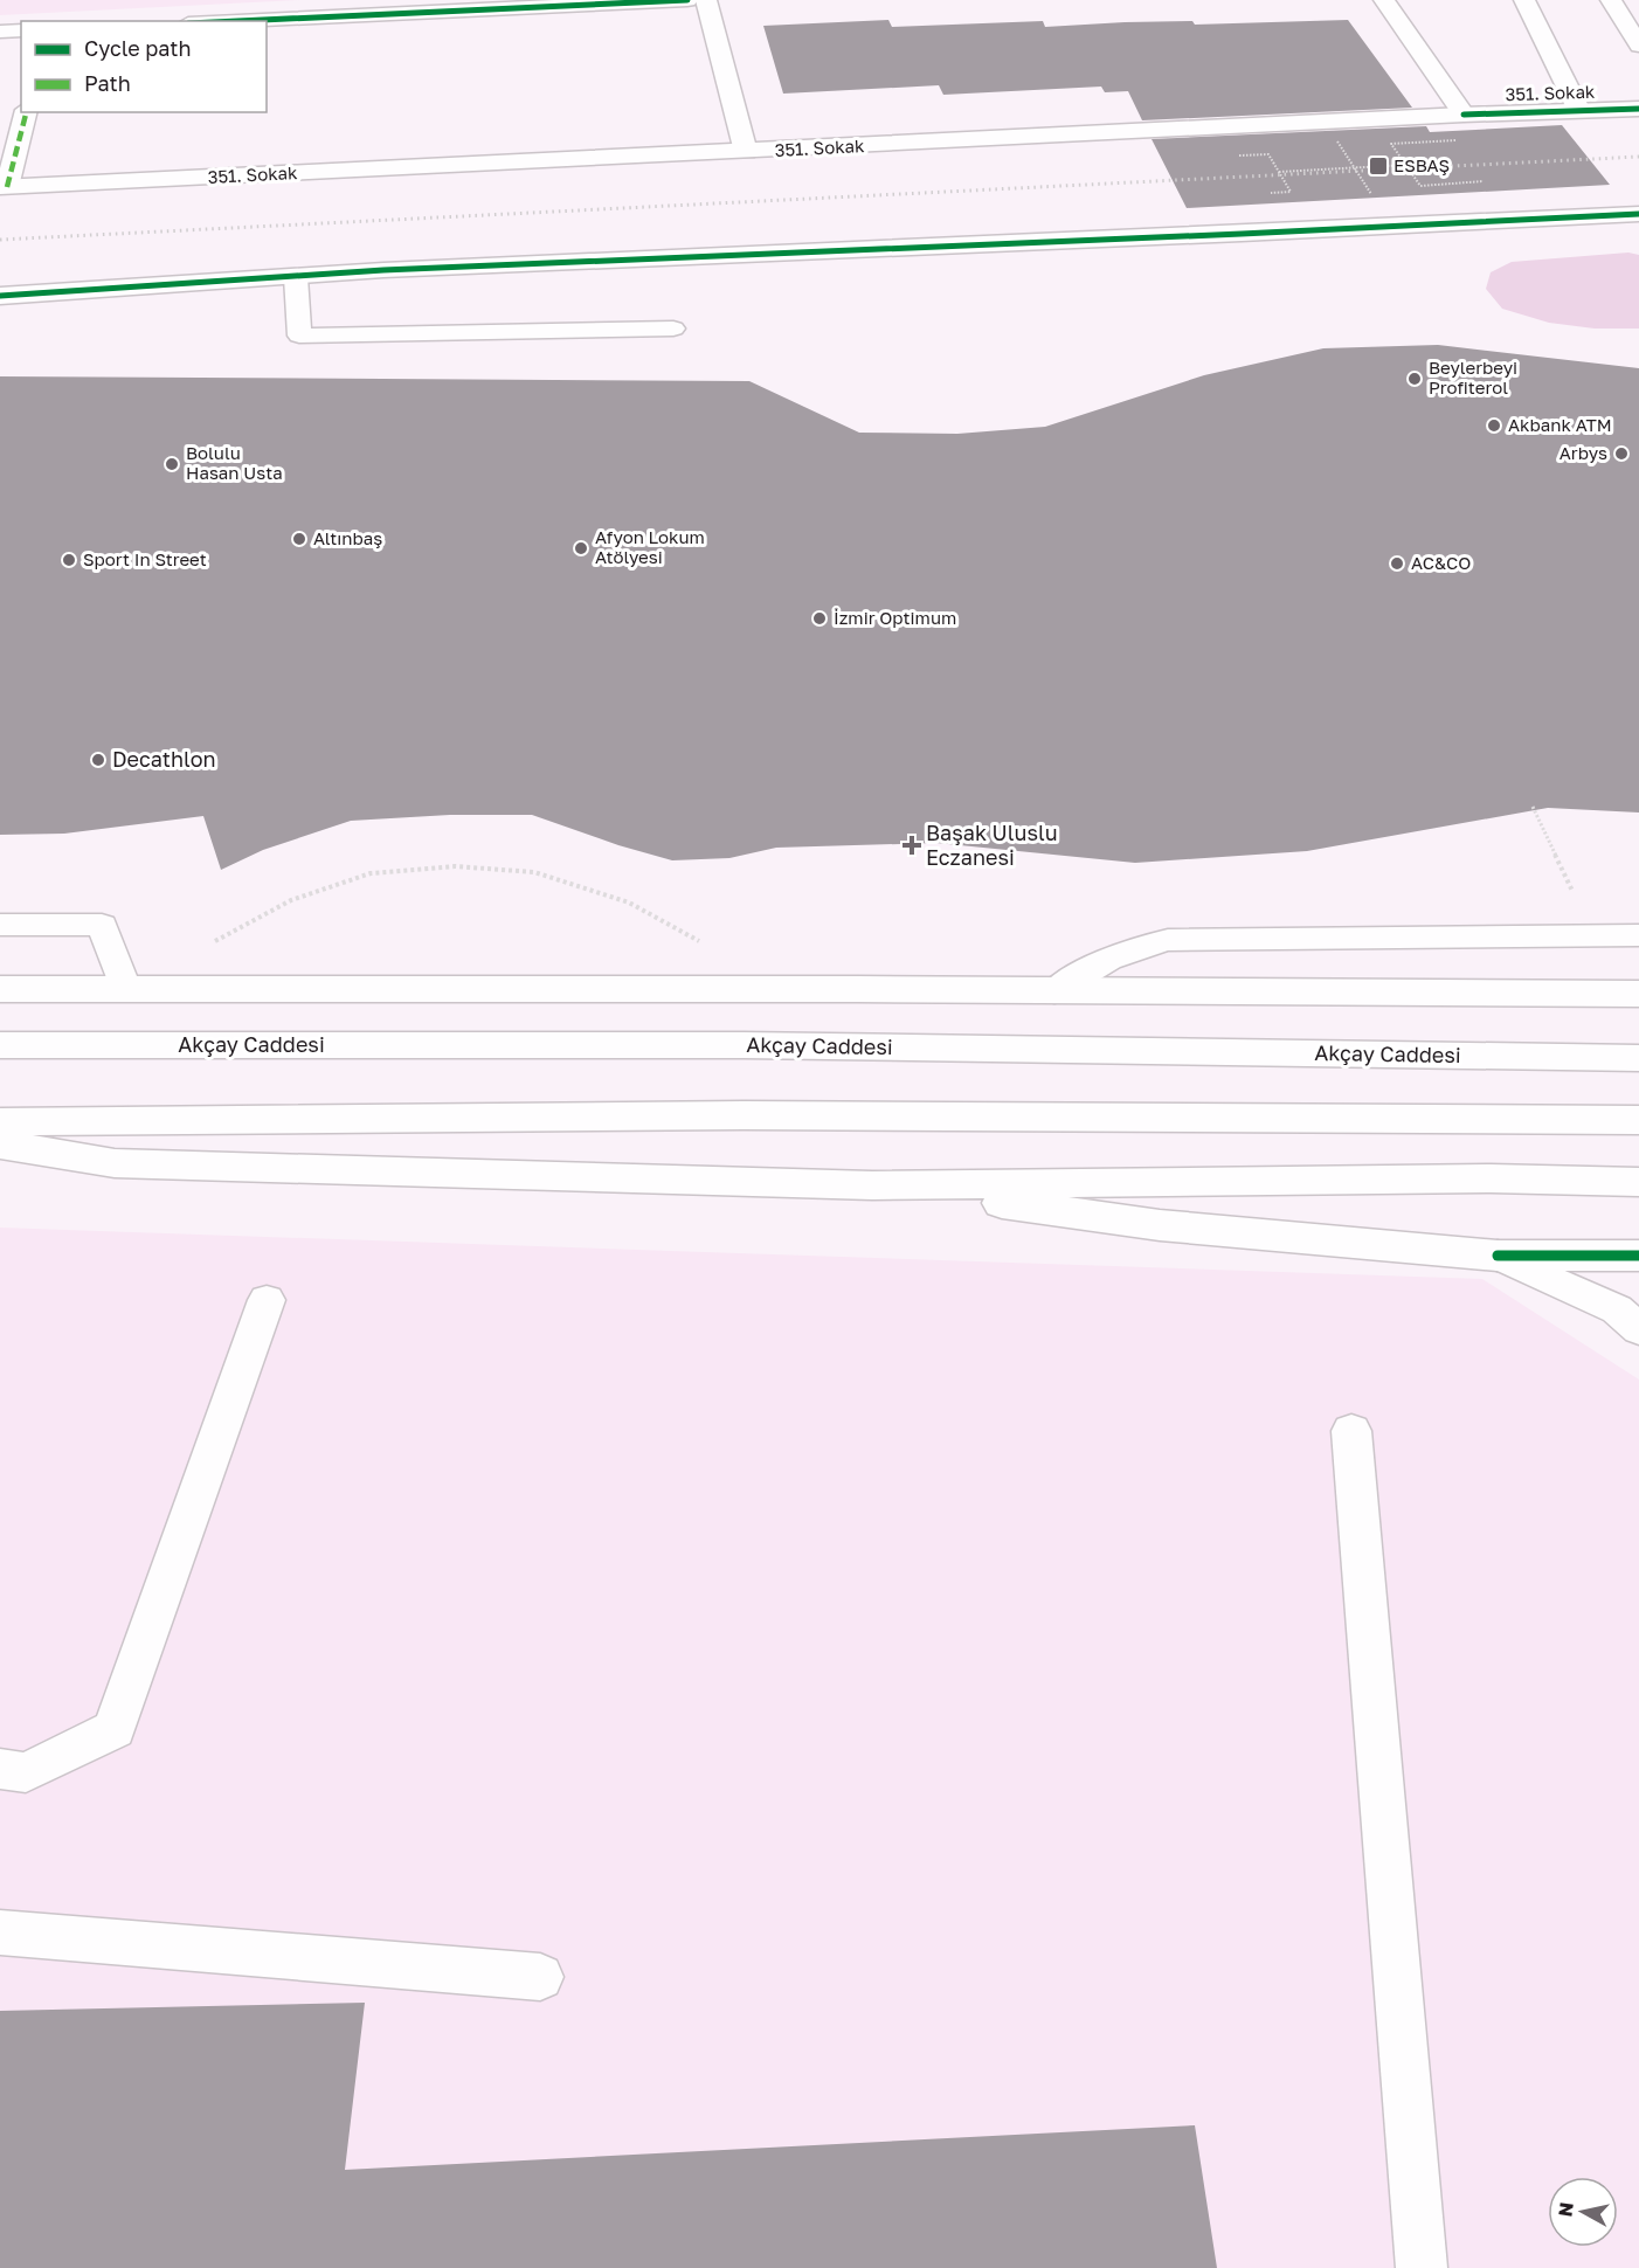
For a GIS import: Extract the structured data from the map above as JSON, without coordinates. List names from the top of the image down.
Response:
{
  "streets": {
    "main road": ["351. Sokak", "Akçay Caddesi"]
  },
  "places": {
    "transit": ["ESBAŞ"],
    "other": [
      "Beylerbeyi Profiterol",
      "Akbank ATM",
      "Arbys",
      "Bolulu Hasan Usta",
      "Altınbaş",
      "Afyon Lokum Atölyesi",
      "Sport In Street",
      "AC&CO",
      "İzmir Optimum",
      "Decathlon"
    ],
    "health": ["Başak Uluslu Eczanesi"]
  },
  "legend": ["Cycle path", "Path"],
  "north": "left"
}
